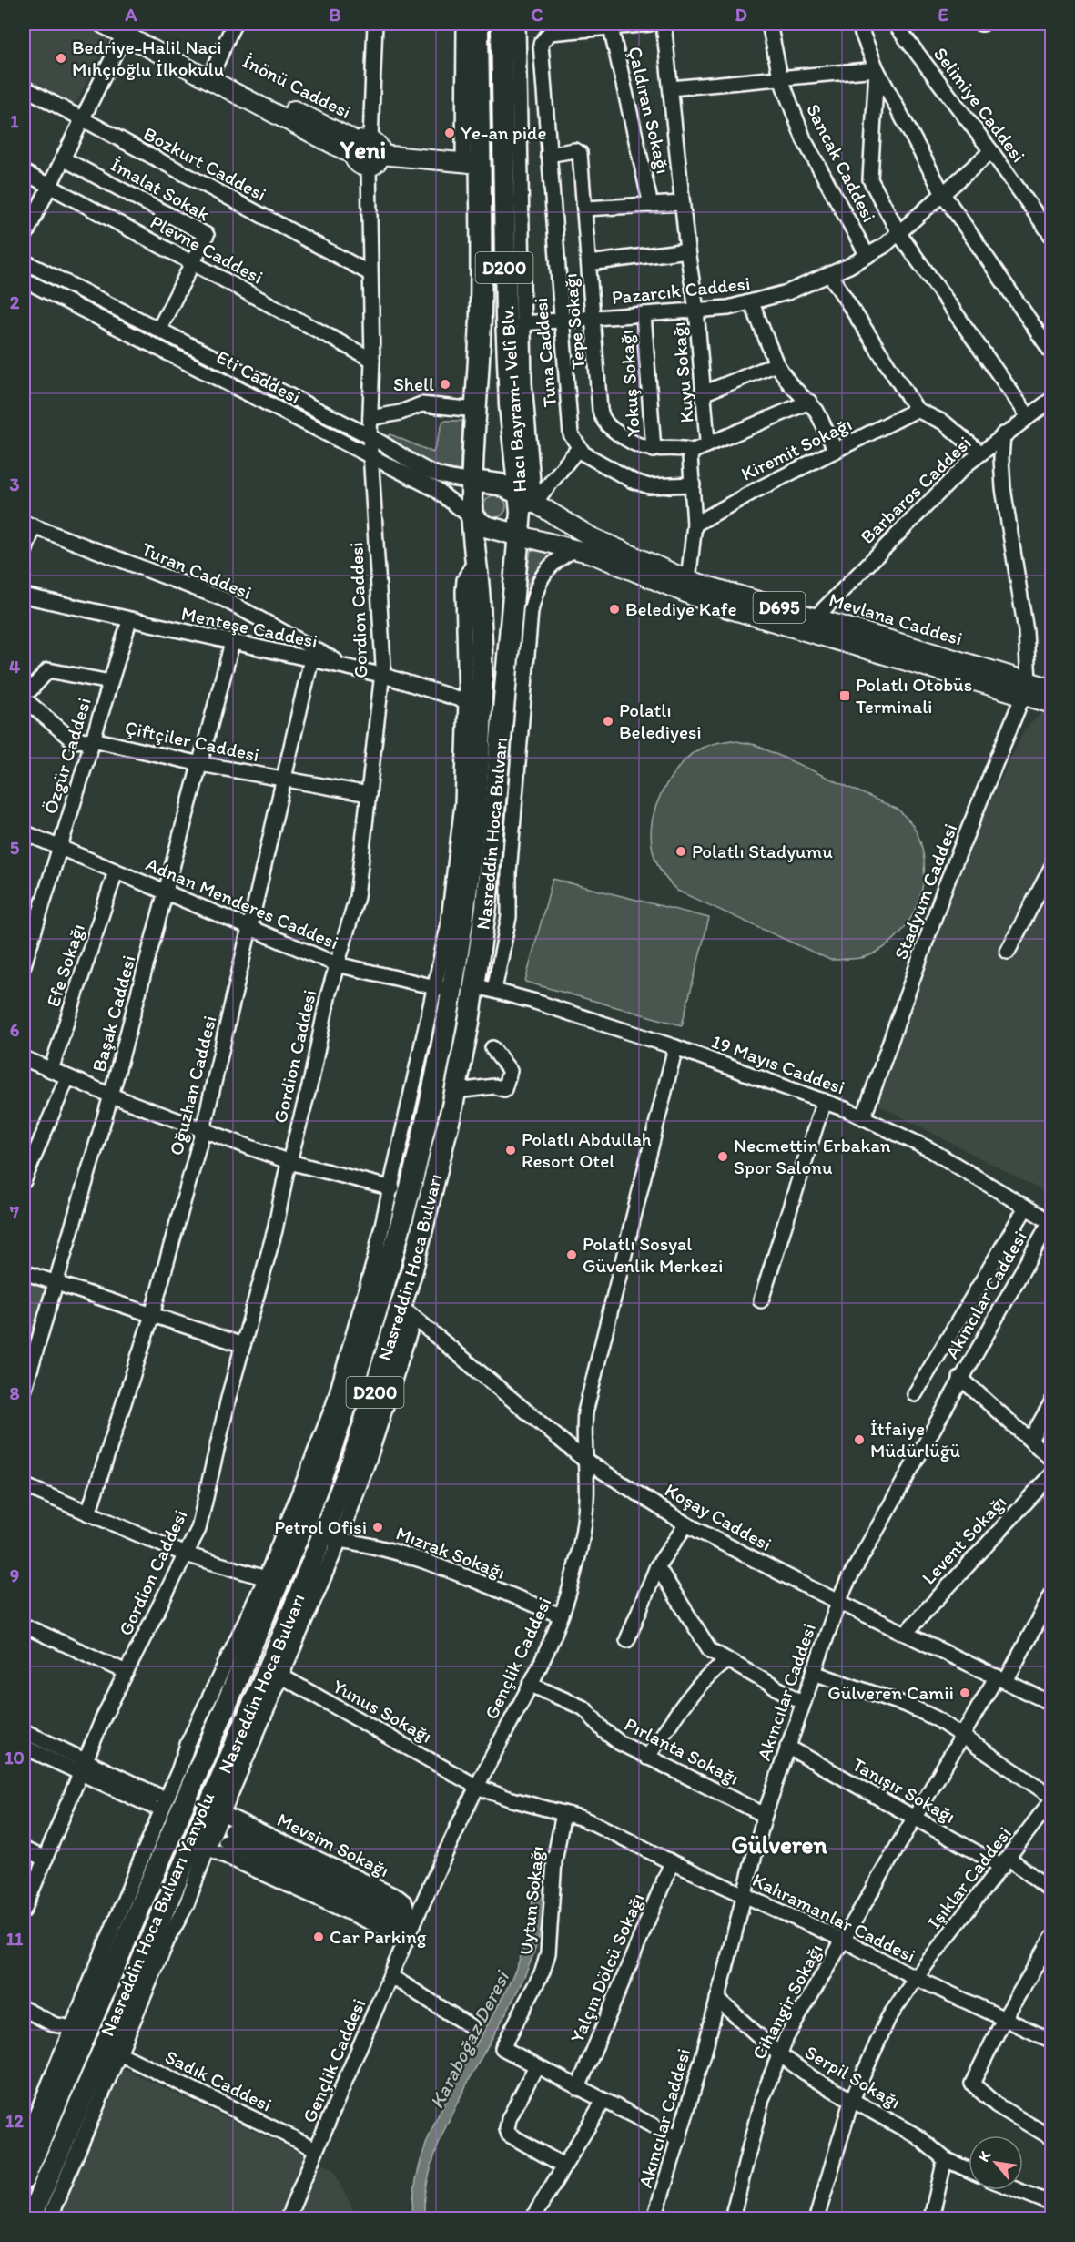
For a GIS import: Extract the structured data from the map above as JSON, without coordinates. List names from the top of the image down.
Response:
{
  "streets": {
    "highway": ["D200", "Hacı Bayram-ı Velî Blv.", "Nasreddin Hoca Bulvarı"],
    "main road": ["İnönü Caddesi", "D695", "Mevlana Caddesi"],
    "street": [
      "Selimiye Caddesi",
      "Çaldıran Sokağı",
      "Sancak Caddesi",
      "Bozkurt Caddesi",
      "İmalat Sokak",
      "Plevne Caddesi",
      "Pazarcık Caddesi",
      "Tepe Sokağı",
      "Tuna Caddesi",
      "Kuyu Sokağı",
      "Eti Caddesi",
      "Yokuş Sokağı",
      "Kiremit Sokağı",
      "Barbaros Caddesi",
      "Turan Caddesi",
      "Gordion Caddesi",
      "Menteşe Caddesi",
      "Çiftçiler Caddesi",
      "Özgür Caddesi",
      "Stadyum Caddesi",
      "Adnan Menderes Caddesi",
      "Efe Sokağı",
      "Başak Caddesi",
      "19 Mayıs Caddesi",
      "Oğuzhan Caddesi",
      "Akıncılar Caddesi",
      "Koşay Caddesi",
      "Levent Sokağı",
      "Mızrak Sokağı",
      "Gençlik Caddesi",
      "Yunus Sokağı",
      "Pırlanta Sokağı",
      "Tanışır Sokağı",
      "Mevsim Sokağı",
      "Işıklar Caddesi",
      "Uytun Sokağı",
      "Nasreddin Hoca Bulvarı Yanyolu",
      "Kahramanlar Caddesi",
      "Yalçın Dölcü Sokağı",
      "Cihangir Sokağı",
      "Serpil Sokağı",
      "Sadık Caddesi"
    ]
  },
  "crossings": [
    ["İnönü Caddesi", "Hacı Bayram-ı Velî Blv."],
    ["İnönü Caddesi", "Gordion Caddesi"],
    ["Selimiye Caddesi", "Pazarcık Caddesi"],
    ["Çaldıran Sokağı", "Tuna Caddesi"],
    ["Sancak Caddesi", "Pazarcık Caddesi"],
    ["Bozkurt Caddesi", "Gordion Caddesi"],
    ["İmalat Sokak", "Plevne Caddesi"],
    ["İmalat Sokak", "Eti Caddesi"],
    ["Plevne Caddesi", "Gordion Caddesi"],
    ["Pazarcık Caddesi", "Tepe Sokağı"],
    ["Pazarcık Caddesi", "Tuna Caddesi"],
    ["Pazarcık Caddesi", "Kuyu Sokağı"],
    ["Pazarcık Caddesi", "Yokuş Sokağı"],
    ["Tepe Sokağı", "Tuna Caddesi"],
    ["Tepe Sokağı", "Kuyu Sokağı"],
    ["Tepe Sokağı", "Yokuş Sokağı"],
    ["Kuyu Sokağı", "Kiremit Sokağı"],
    ["Kuyu Sokağı", "Mevlana Caddesi"],
    ["Eti Caddesi", "Hacı Bayram-ı Velî Blv."],
    ["Eti Caddesi", "Gordion Caddesi"],
    ["Eti Caddesi", "Nasreddin Hoca Bulvarı"],
    ["Hacı Bayram-ı Velî Blv.", "Mevlana Caddesi"],
    ["Hacı Bayram-ı Velî Blv.", "Nasreddin Hoca Bulvarı"],
    ["Barbaros Caddesi", "Mevlana Caddesi"],
    ["Turan Caddesi", "Menteşe Caddesi"],
    ["Gordion Caddesi", "Menteşe Caddesi"],
    ["Gordion Caddesi", "Çiftçiler Caddesi"],
    ["Gordion Caddesi", "Adnan Menderes Caddesi"],
    ["Mevlana Caddesi", "Nasreddin Hoca Bulvarı"],
    ["Mevlana Caddesi", "Stadyum Caddesi"],
    ["Menteşe Caddesi", "Özgür Caddesi"],
    ["Menteşe Caddesi", "Başak Caddesi"],
    ["Menteşe Caddesi", "Oğuzhan Caddesi"],
    ["Çiftçiler Caddesi", "Özgür Caddesi"],
    ["Çiftçiler Caddesi", "Başak Caddesi"],
    ["Çiftçiler Caddesi", "Oğuzhan Caddesi"],
    ["Özgür Caddesi", "Adnan Menderes Caddesi"],
    ["Nasreddin Hoca Bulvarı", "Adnan Menderes Caddesi"],
    ["Nasreddin Hoca Bulvarı", "19 Mayıs Caddesi"],
    ["Nasreddin Hoca Bulvarı", "Koşay Caddesi"],
    ["Nasreddin Hoca Bulvarı", "Mızrak Sokağı"],
    ["Nasreddin Hoca Bulvarı", "Yunus Sokağı"],
    ["Nasreddin Hoca Bulvarı", "Nasreddin Hoca Bulvarı Yanyolu"],
    ["Nasreddin Hoca Bulvarı", "Sadık Caddesi"],
    ["Stadyum Caddesi", "19 Mayıs Caddesi"],
    ["Adnan Menderes Caddesi", "Efe Sokağı"],
    ["Adnan Menderes Caddesi", "Başak Caddesi"],
    ["Adnan Menderes Caddesi", "Oğuzhan Caddesi"],
    ["19 Mayıs Caddesi", "Akıncılar Caddesi"],
    ["19 Mayıs Caddesi", "Gençlik Caddesi"],
    ["Akıncılar Caddesi", "Koşay Caddesi"],
    ["Akıncılar Caddesi", "Pırlanta Sokağı"],
    ["Akıncılar Caddesi", "Tanışır Sokağı"],
    ["Akıncılar Caddesi", "Kahramanlar Caddesi"],
    ["Akıncılar Caddesi", "Serpil Sokağı"],
    ["Koşay Caddesi", "Levent Sokağı"],
    ["Koşay Caddesi", "Gençlik Caddesi"],
    ["Koşay Caddesi", "Cihangir Sokağı"],
    ["Mızrak Sokağı", "Gençlik Caddesi"],
    ["Gençlik Caddesi", "Yunus Sokağı"],
    ["Gençlik Caddesi", "Pırlanta Sokağı"],
    ["Gençlik Caddesi", "Mevsim Sokağı"],
    ["Gençlik Caddesi", "Kahramanlar Caddesi"],
    ["Gençlik Caddesi", "Sadık Caddesi"],
    ["Yunus Sokağı", "Nasreddin Hoca Bulvarı Yanyolu"],
    ["Yunus Sokağı", "Kahramanlar Caddesi"],
    ["Tanışır Sokağı", "Işıklar Caddesi"],
    ["Tanışır Sokağı", "Cihangir Sokağı"],
    ["Mevsim Sokağı", "Nasreddin Hoca Bulvarı Yanyolu"],
    ["Işıklar Caddesi", "Kahramanlar Caddesi"],
    ["Işıklar Caddesi", "Serpil Sokağı"],
    ["Uytun Sokağı", "Kahramanlar Caddesi"],
    ["Nasreddin Hoca Bulvarı Yanyolu", "Sadık Caddesi"],
    ["Kahramanlar Caddesi", "Yalçın Dölcü Sokağı"],
    ["Kahramanlar Caddesi", "Cihangir Sokağı"],
    ["Cihangir Sokağı", "Serpil Sokağı"]
  ],
  "districts": ["Yeni", "Gülveren"],
  "water": ["Karaboğaz Deresi"],
  "places": {
    "other": [
      "Bedriye-Halil Naci Mıhçıoğlu İlkokulu",
      "Ye-an pide",
      "Shell",
      "Belediye Kafe",
      "Polatlı Belediyesi",
      "Polatlı Stadyumu",
      "Polatlı Abdullah Resort Otel",
      "Necmettin Erbakan Spor Salonu",
      "Polatlı Sosyal Güvenlik Merkezi",
      "İtfaiye Müdürlüğü",
      "Petrol Ofisi",
      "Gülveren Camii",
      "Car Parking"
    ],
    "transit": ["Polatlı Otobüs Terminali"]
  },
  "north": "top left",
  "grid": {
    "columns": [
      "A",
      "B",
      "C",
      "D",
      "E"
    ],
    "rows": [
      "1",
      "2",
      "3",
      "4",
      "5",
      "6",
      "7",
      "8",
      "9",
      "10",
      "11",
      "12"
    ]
  }
}
